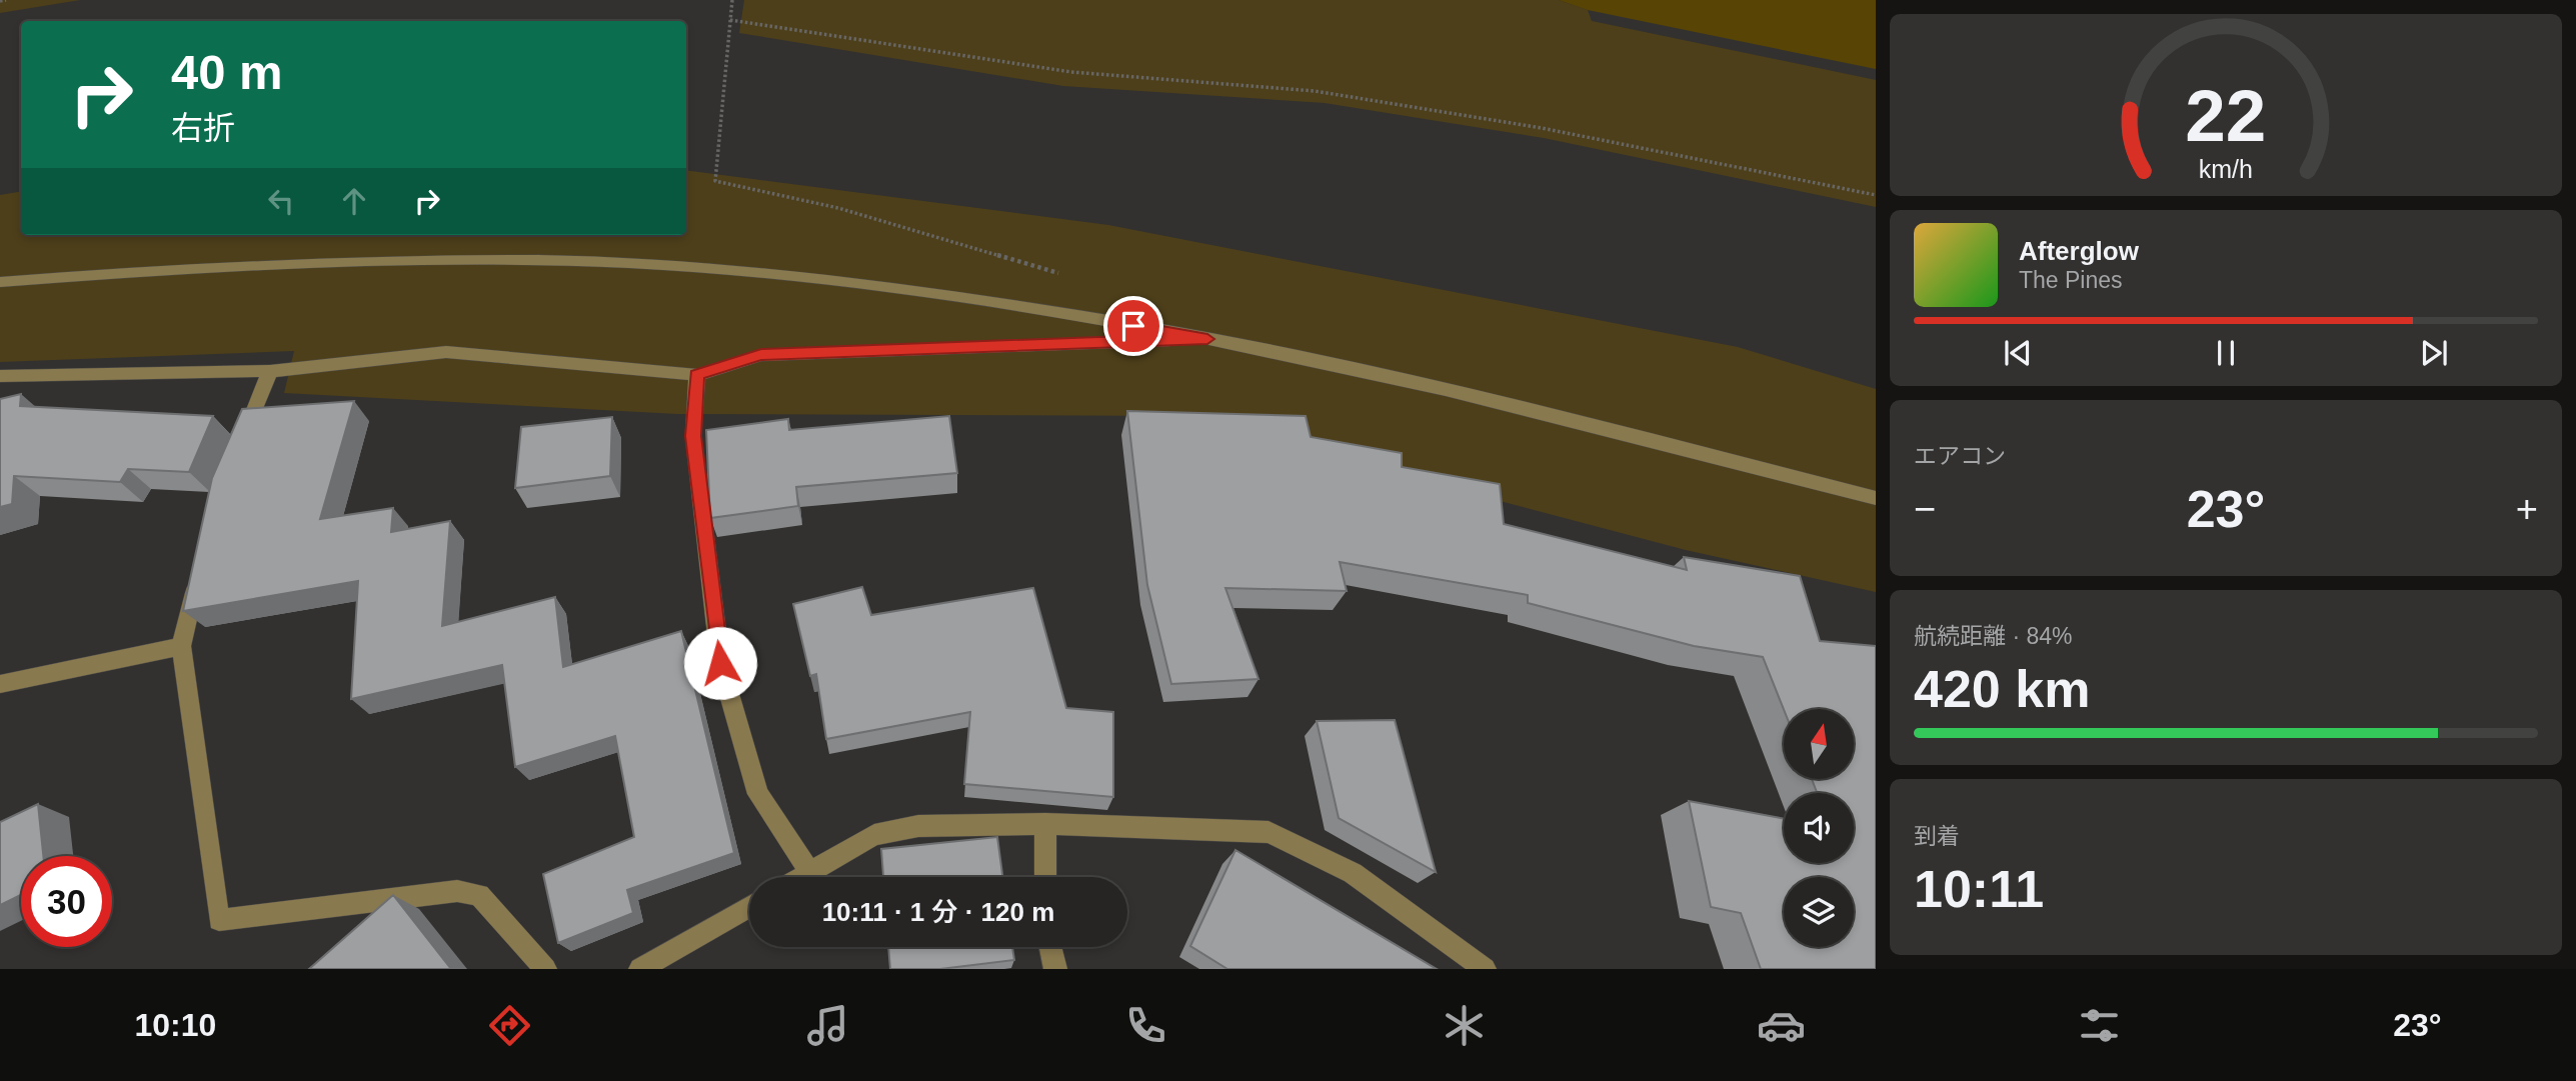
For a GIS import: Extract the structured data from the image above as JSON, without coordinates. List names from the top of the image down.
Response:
{
  "north": "top",
  "page": {
    "turn": ["40 m", "右折"],
    "song": ["Afterglow", "The Pines"],
    "tile": [
      "エアコン",
      ["航続距離 · 84%", "420 km"],
      ["到着", "10:11"]
    ],
    "heat": ["−", "23°", "+"],
    "limit": "30",
    "trip": "10:11 · 1 分 · 120 m",
    "tabs": ["10:10", "23°"],
    "gauge": ["22", "km/h"]
  }
}
